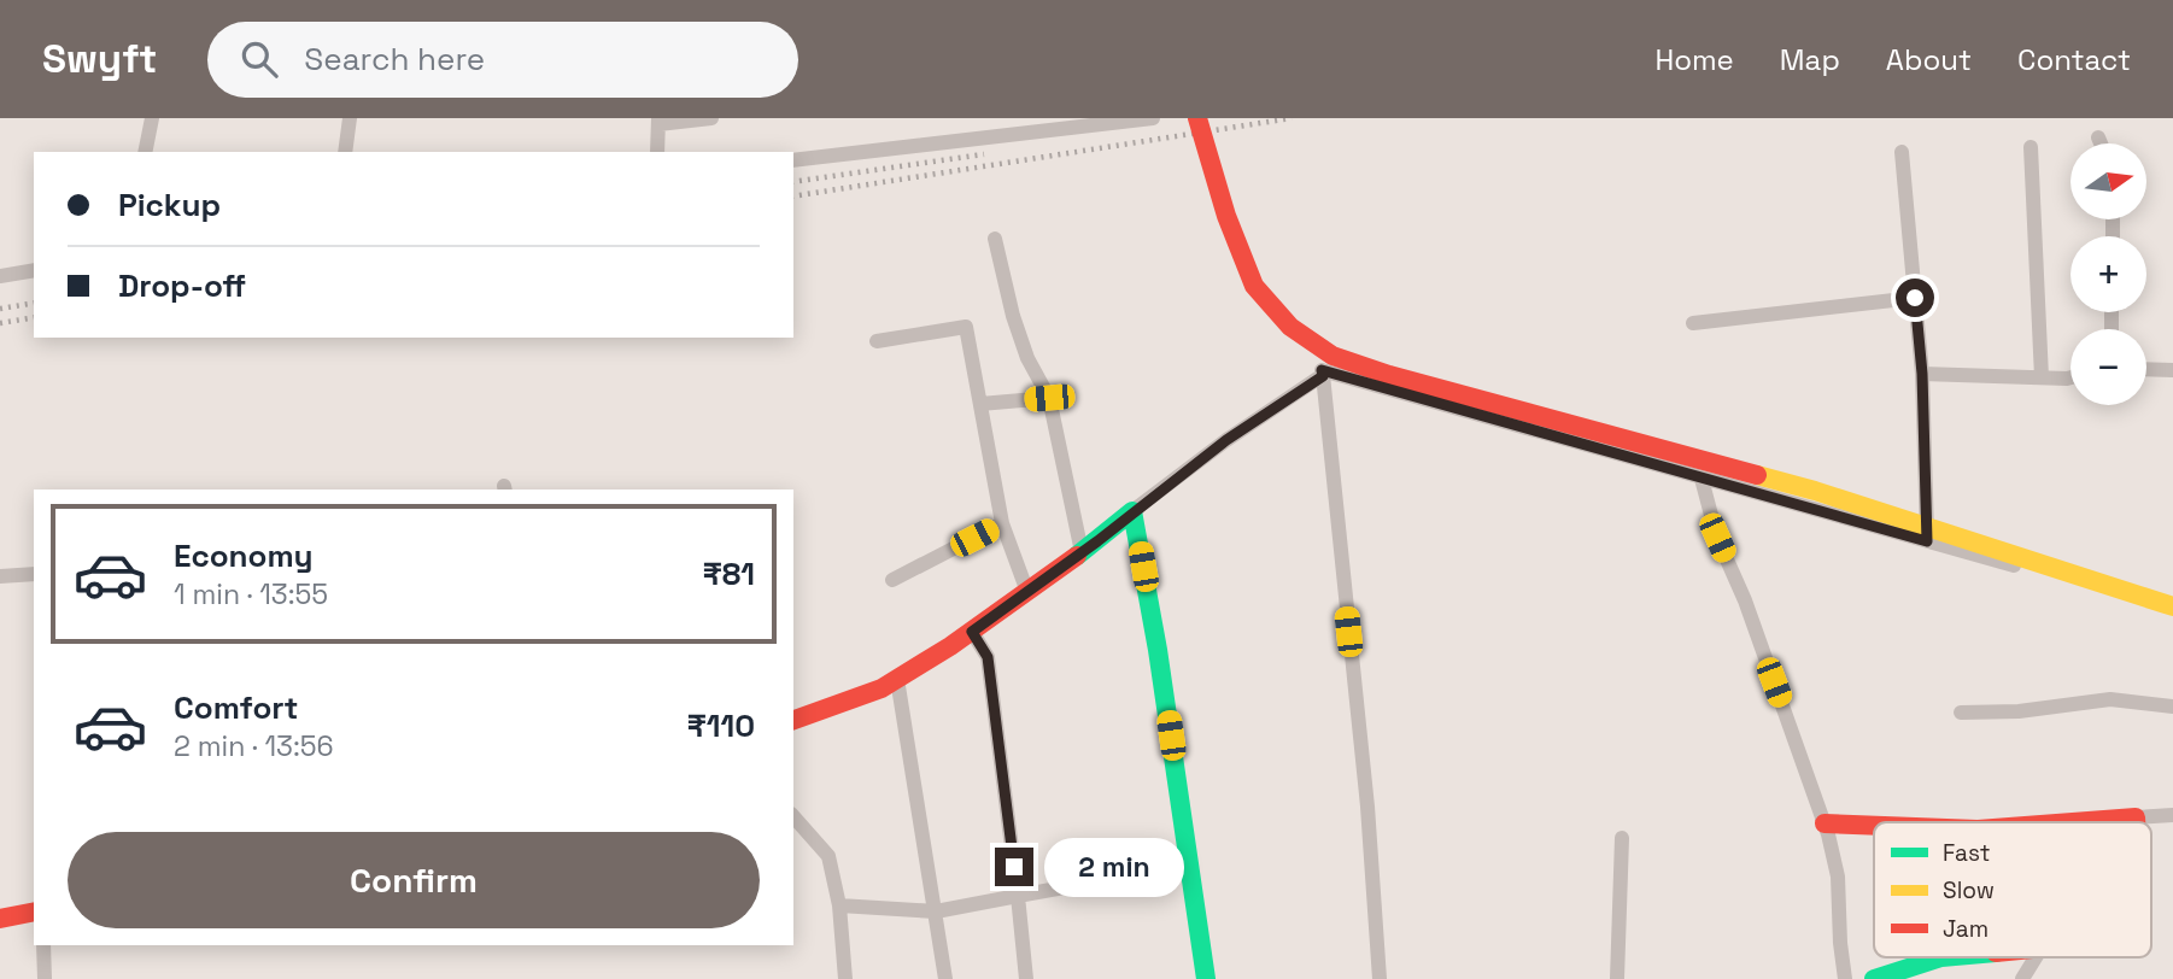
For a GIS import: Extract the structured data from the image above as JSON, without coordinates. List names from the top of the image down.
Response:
{
  "legend": ["Fast", "Slow", "Jam"],
  "north": "right",
  "page": {
    "header": "Swyft",
    "search": "Search here",
    "nav": [
      "Home",
      "Map",
      "About",
      "Contact"
    ],
    "map_buttons": ["+", "−"],
    "banner": ["Pickup", "Drop-off"],
    "list": [
      {
        "name": "Economy",
        "note": "1 min · 13:55",
        "value": "₹81"
      },
      {
        "name": "Comfort",
        "note": "2 min · 13:56",
        "value": "₹110"
      }
    ],
    "buttons": "Confirm",
    "bubble": "2 min"
  }
}
